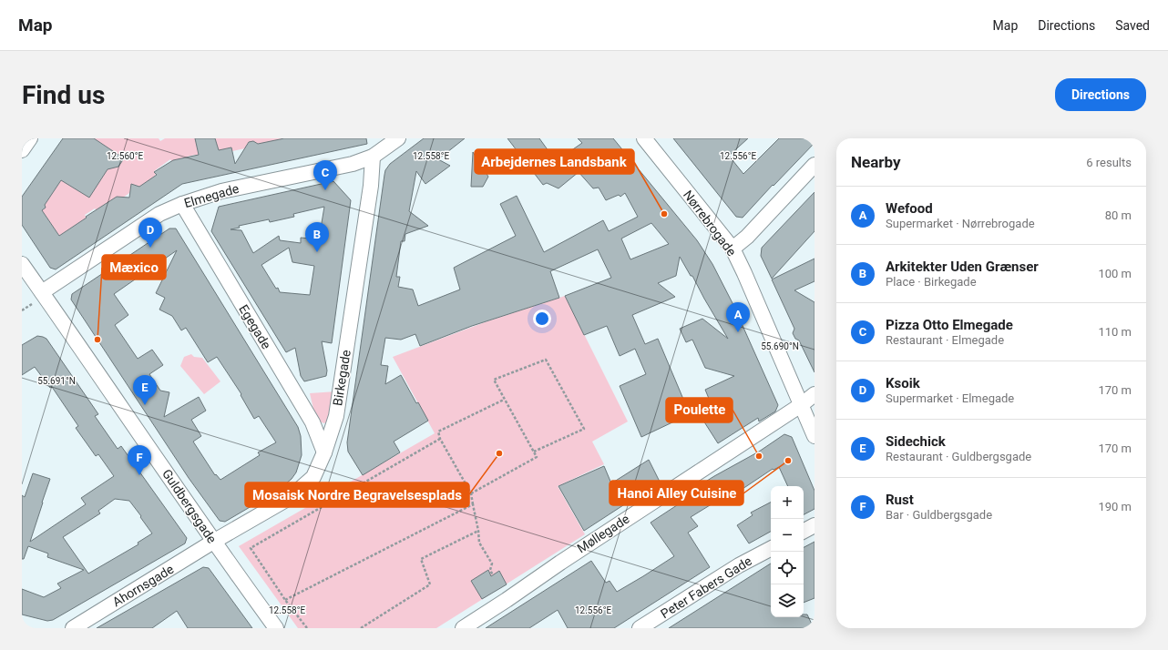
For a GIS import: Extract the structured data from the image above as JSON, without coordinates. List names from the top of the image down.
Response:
{
  "streets": {
    "street": [
      "Elmegade",
      "Nørrebrogade",
      "Egegade",
      "Birkegade",
      "Guldbergsgade",
      "Møllegade",
      "Ahornsgade",
      "Peter Fabers Gade"
    ]
  },
  "crossings": [
    ["Elmegade", "Egegade"],
    ["Elmegade", "Birkegade"],
    ["Elmegade", "Guldbergsgade"],
    ["Nørrebrogade", "Møllegade"],
    ["Egegade", "Birkegade"],
    ["Birkegade", "Guldbergsgade"],
    ["Birkegade", "Ahornsgade"],
    ["Guldbergsgade", "Ahornsgade"]
  ],
  "places": [
    "Arbejdernes Landsbank",
    "Mæxico",
    "Mosaisk Nordre Begravelsesplads",
    "Poulette",
    "Hanoi Alley Cuisine"
  ],
  "page": {
    "header": "Map",
    "nav": ["Map", "Directions", "Saved"],
    "buttons": "Directions",
    "title": "Find us",
    "heading": ["Nearby", "6 results"],
    "pins": [
      "C",
      "D",
      "B",
      "A",
      "E",
      "F"
    ],
    "list": [
      {
        "mark": "A",
        "name": "Wefood",
        "note": "Supermarket · Nørrebrogade",
        "value": "80 m"
      },
      {
        "mark": "B",
        "name": "Arkitekter Uden Grænser",
        "note": "Place · Birkegade",
        "value": "100 m"
      },
      {
        "mark": "C",
        "name": "Pizza Otto Elmegade",
        "note": "Restaurant · Elmegade",
        "value": "110 m"
      },
      {
        "mark": "D",
        "name": "Ksoik",
        "note": "Supermarket · Elmegade",
        "value": "170 m"
      },
      {
        "mark": "E",
        "name": "Sidechick",
        "note": "Restaurant · Guldbergsgade",
        "value": "170 m"
      },
      {
        "mark": "F",
        "name": "Rust",
        "note": "Bar · Guldbergsgade",
        "value": "190 m"
      }
    ],
    "map_buttons": ["+", "−"]
  },
  "coordinates": [
    "12.560°E",
    "12.558°E",
    "12.556°E",
    "55.690°N",
    "55.691°N"
  ]
}
